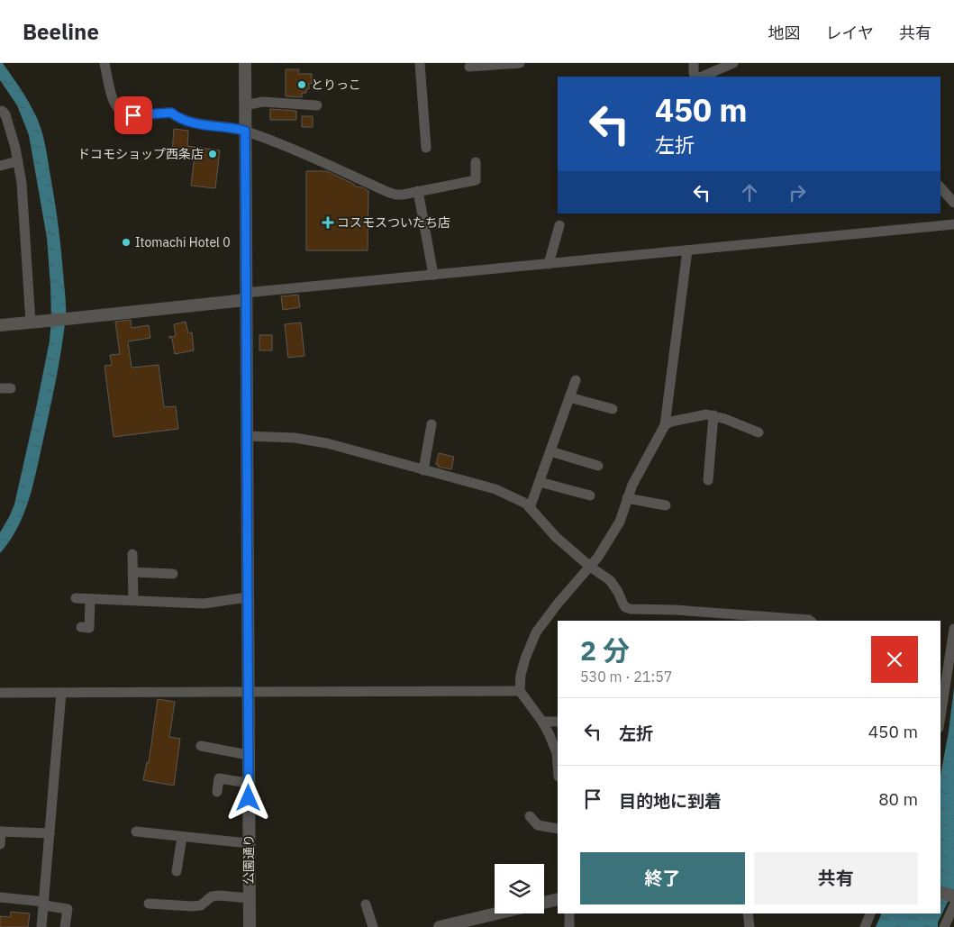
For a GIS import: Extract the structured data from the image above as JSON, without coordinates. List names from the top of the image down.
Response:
{
  "streets": {
    "street": ["公園通り"]
  },
  "places": {
    "other": ["とりっこ", "ドコモショップ西条店", "Itomachi Hotel 0"],
    "health": ["コスモスついたち店"]
  },
  "page": {
    "header": "Beeline",
    "nav": ["地図", "レイヤ", "共有"],
    "turn": ["450 m", "左折"],
    "heading": ["2 分", "530 m · 21:57"],
    "list": [
      {
        "name": "左折",
        "value": "450 m"
      },
      {
        "name": "目的地に到着",
        "value": "80 m"
      }
    ],
    "buttons": ["終了", "共有"]
  }
}
